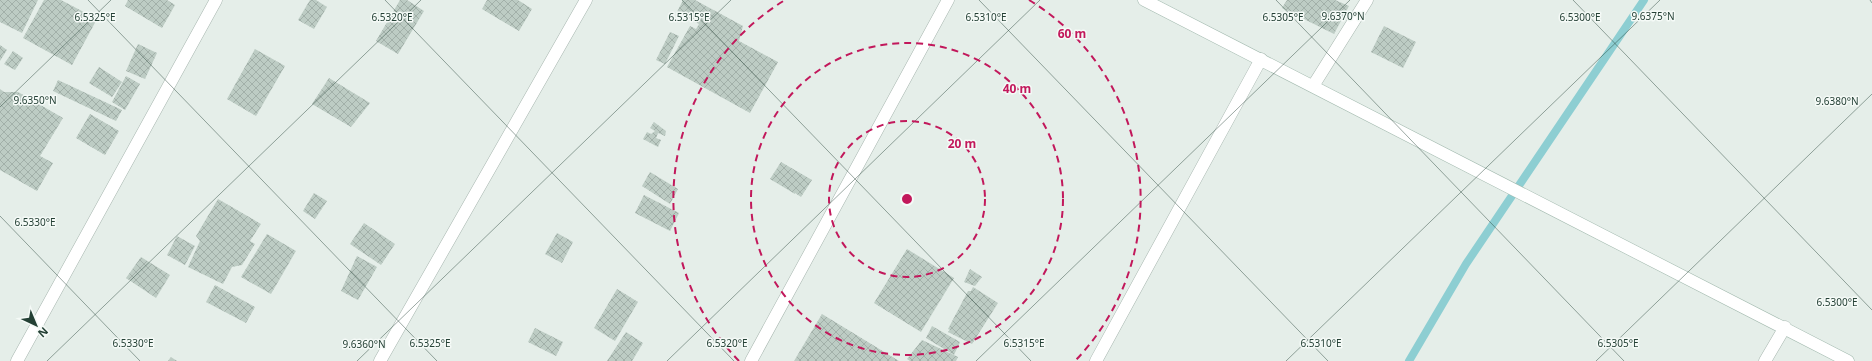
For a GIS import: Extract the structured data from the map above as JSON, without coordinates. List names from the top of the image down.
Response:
{
  "north": "bottom right",
  "coordinates": [
    "9.6370°N",
    "9.6375°N",
    "6.5325°E",
    "6.5320°E",
    "6.5315°E",
    "6.5310°E",
    "6.5305°E",
    "6.5300°E",
    "9.6350°N",
    "9.6380°N",
    "6.5330°E",
    "9.6360°N"
  ],
  "rings": ["60 m", "40 m", "20 m"]
}
